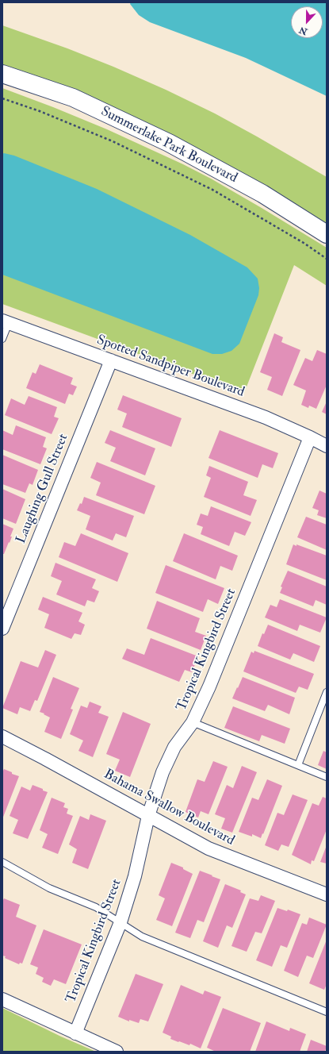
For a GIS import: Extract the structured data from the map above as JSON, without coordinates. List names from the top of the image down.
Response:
{
  "streets": {
    "main road": ["Summerlake Park Boulevard"],
    "street": [
      "Spotted Sandpiper Boulevard",
      "Laughing Gull Street",
      "Tropical Kingbird Street",
      "Bahama Swallow Boulevard"
    ]
  },
  "crossings": [
    ["Spotted Sandpiper Boulevard", "Laughing Gull Street"],
    ["Spotted Sandpiper Boulevard", "Tropical Kingbird Street"],
    ["Tropical Kingbird Street", "Bahama Swallow Boulevard"]
  ],
  "north": "bottom"
}
